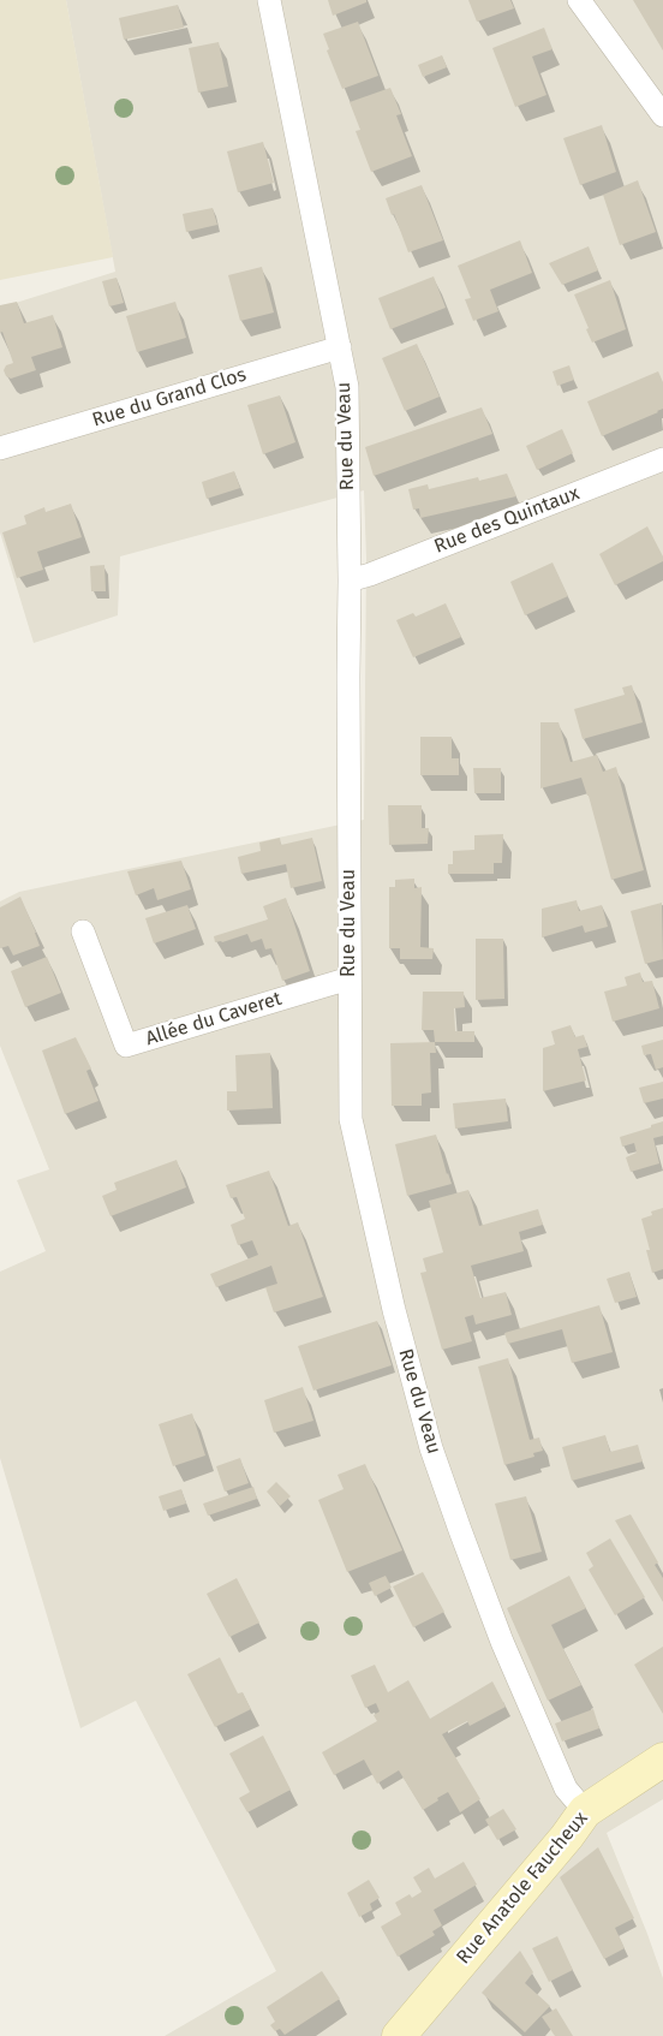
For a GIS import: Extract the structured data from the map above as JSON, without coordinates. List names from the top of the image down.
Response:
{
  "streets": {
    "main road": ["Rue Anatole Faucheux"],
    "street": [
      "Rue du Grand Clos",
      "Rue du Veau",
      "Rue des Quintaux",
      "Allée du Caveret"
    ]
  },
  "crossings": [
    ["Rue du Grand Clos", "Rue du Veau"],
    ["Rue du Veau", "Rue des Quintaux"],
    ["Rue du Veau", "Allée du Caveret"],
    ["Rue du Veau", "Rue Anatole Faucheux"]
  ]
}
